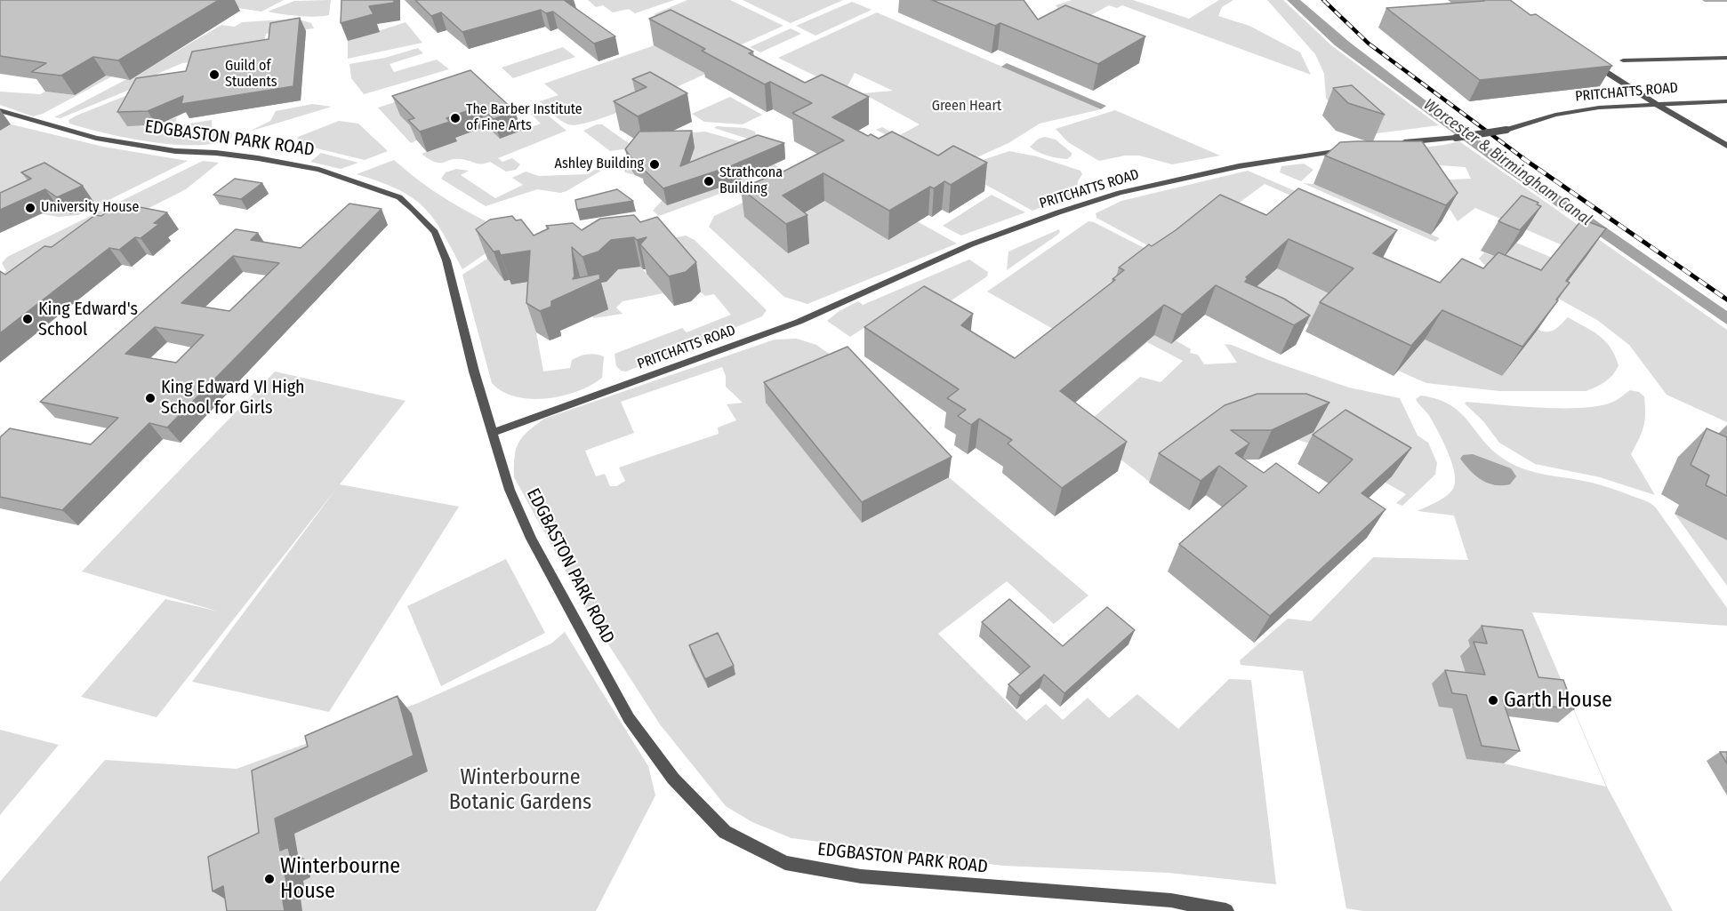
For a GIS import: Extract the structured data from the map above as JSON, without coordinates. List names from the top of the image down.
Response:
{
  "streets": {
    "street": ["PRITCHATTS ROAD", "EDGBASTON PARK ROAD"]
  },
  "crossings": [
    ["PRITCHATTS ROAD", "EDGBASTON PARK ROAD"]
  ],
  "water": ["Worcester & Birmingham Canal"],
  "parks": ["Green Heart", "Winterbourne Botanic Gardens"],
  "places": [
    "Guild of Students",
    "The Barber Institute of Fine Arts",
    "Ashley Building",
    "Strathcona Building",
    "University House",
    "King Edward's School",
    "King Edward VI High School for Girls",
    "Garth House",
    "Winterbourne House"
  ]
}
